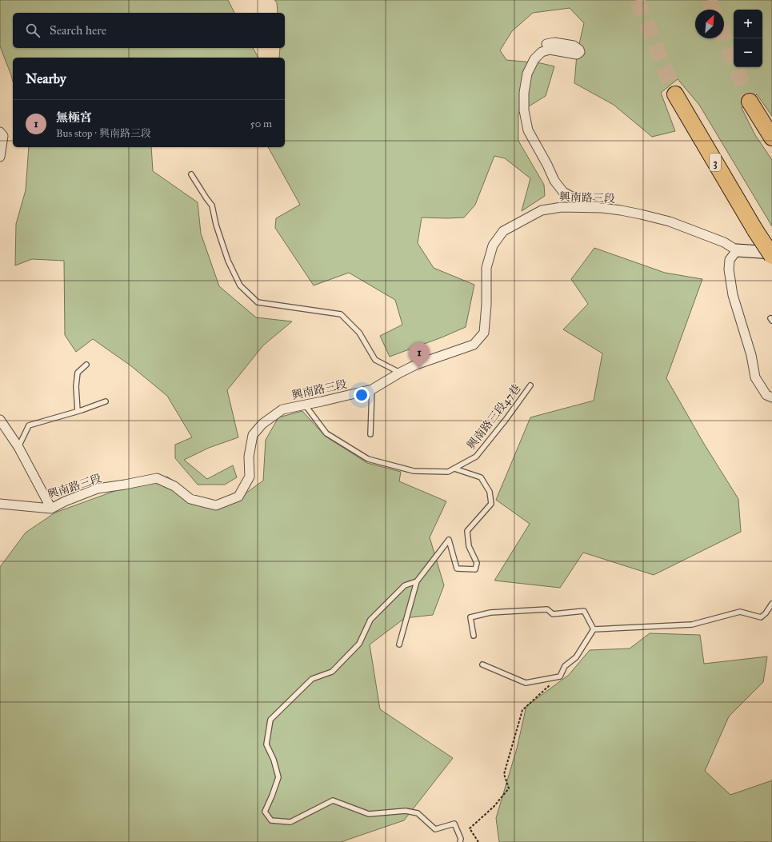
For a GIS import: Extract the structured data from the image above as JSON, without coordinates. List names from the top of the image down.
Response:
{
  "streets": {
    "highway": ["3"],
    "street": ["興南路三段"],
    "lane": ["興南路三段47巷"]
  },
  "crossings": [
    ["興南路三段", "興南路三段47巷"]
  ],
  "north": "top right",
  "page": {
    "map_buttons": ["+", "−"],
    "search": "Search here",
    "heading": "Nearby",
    "list": [
      {
        "mark": "1",
        "name": "無極宮",
        "note": "Bus stop · 興南路三段",
        "value": "50 m"
      }
    ],
    "pins": "1"
  }
}
